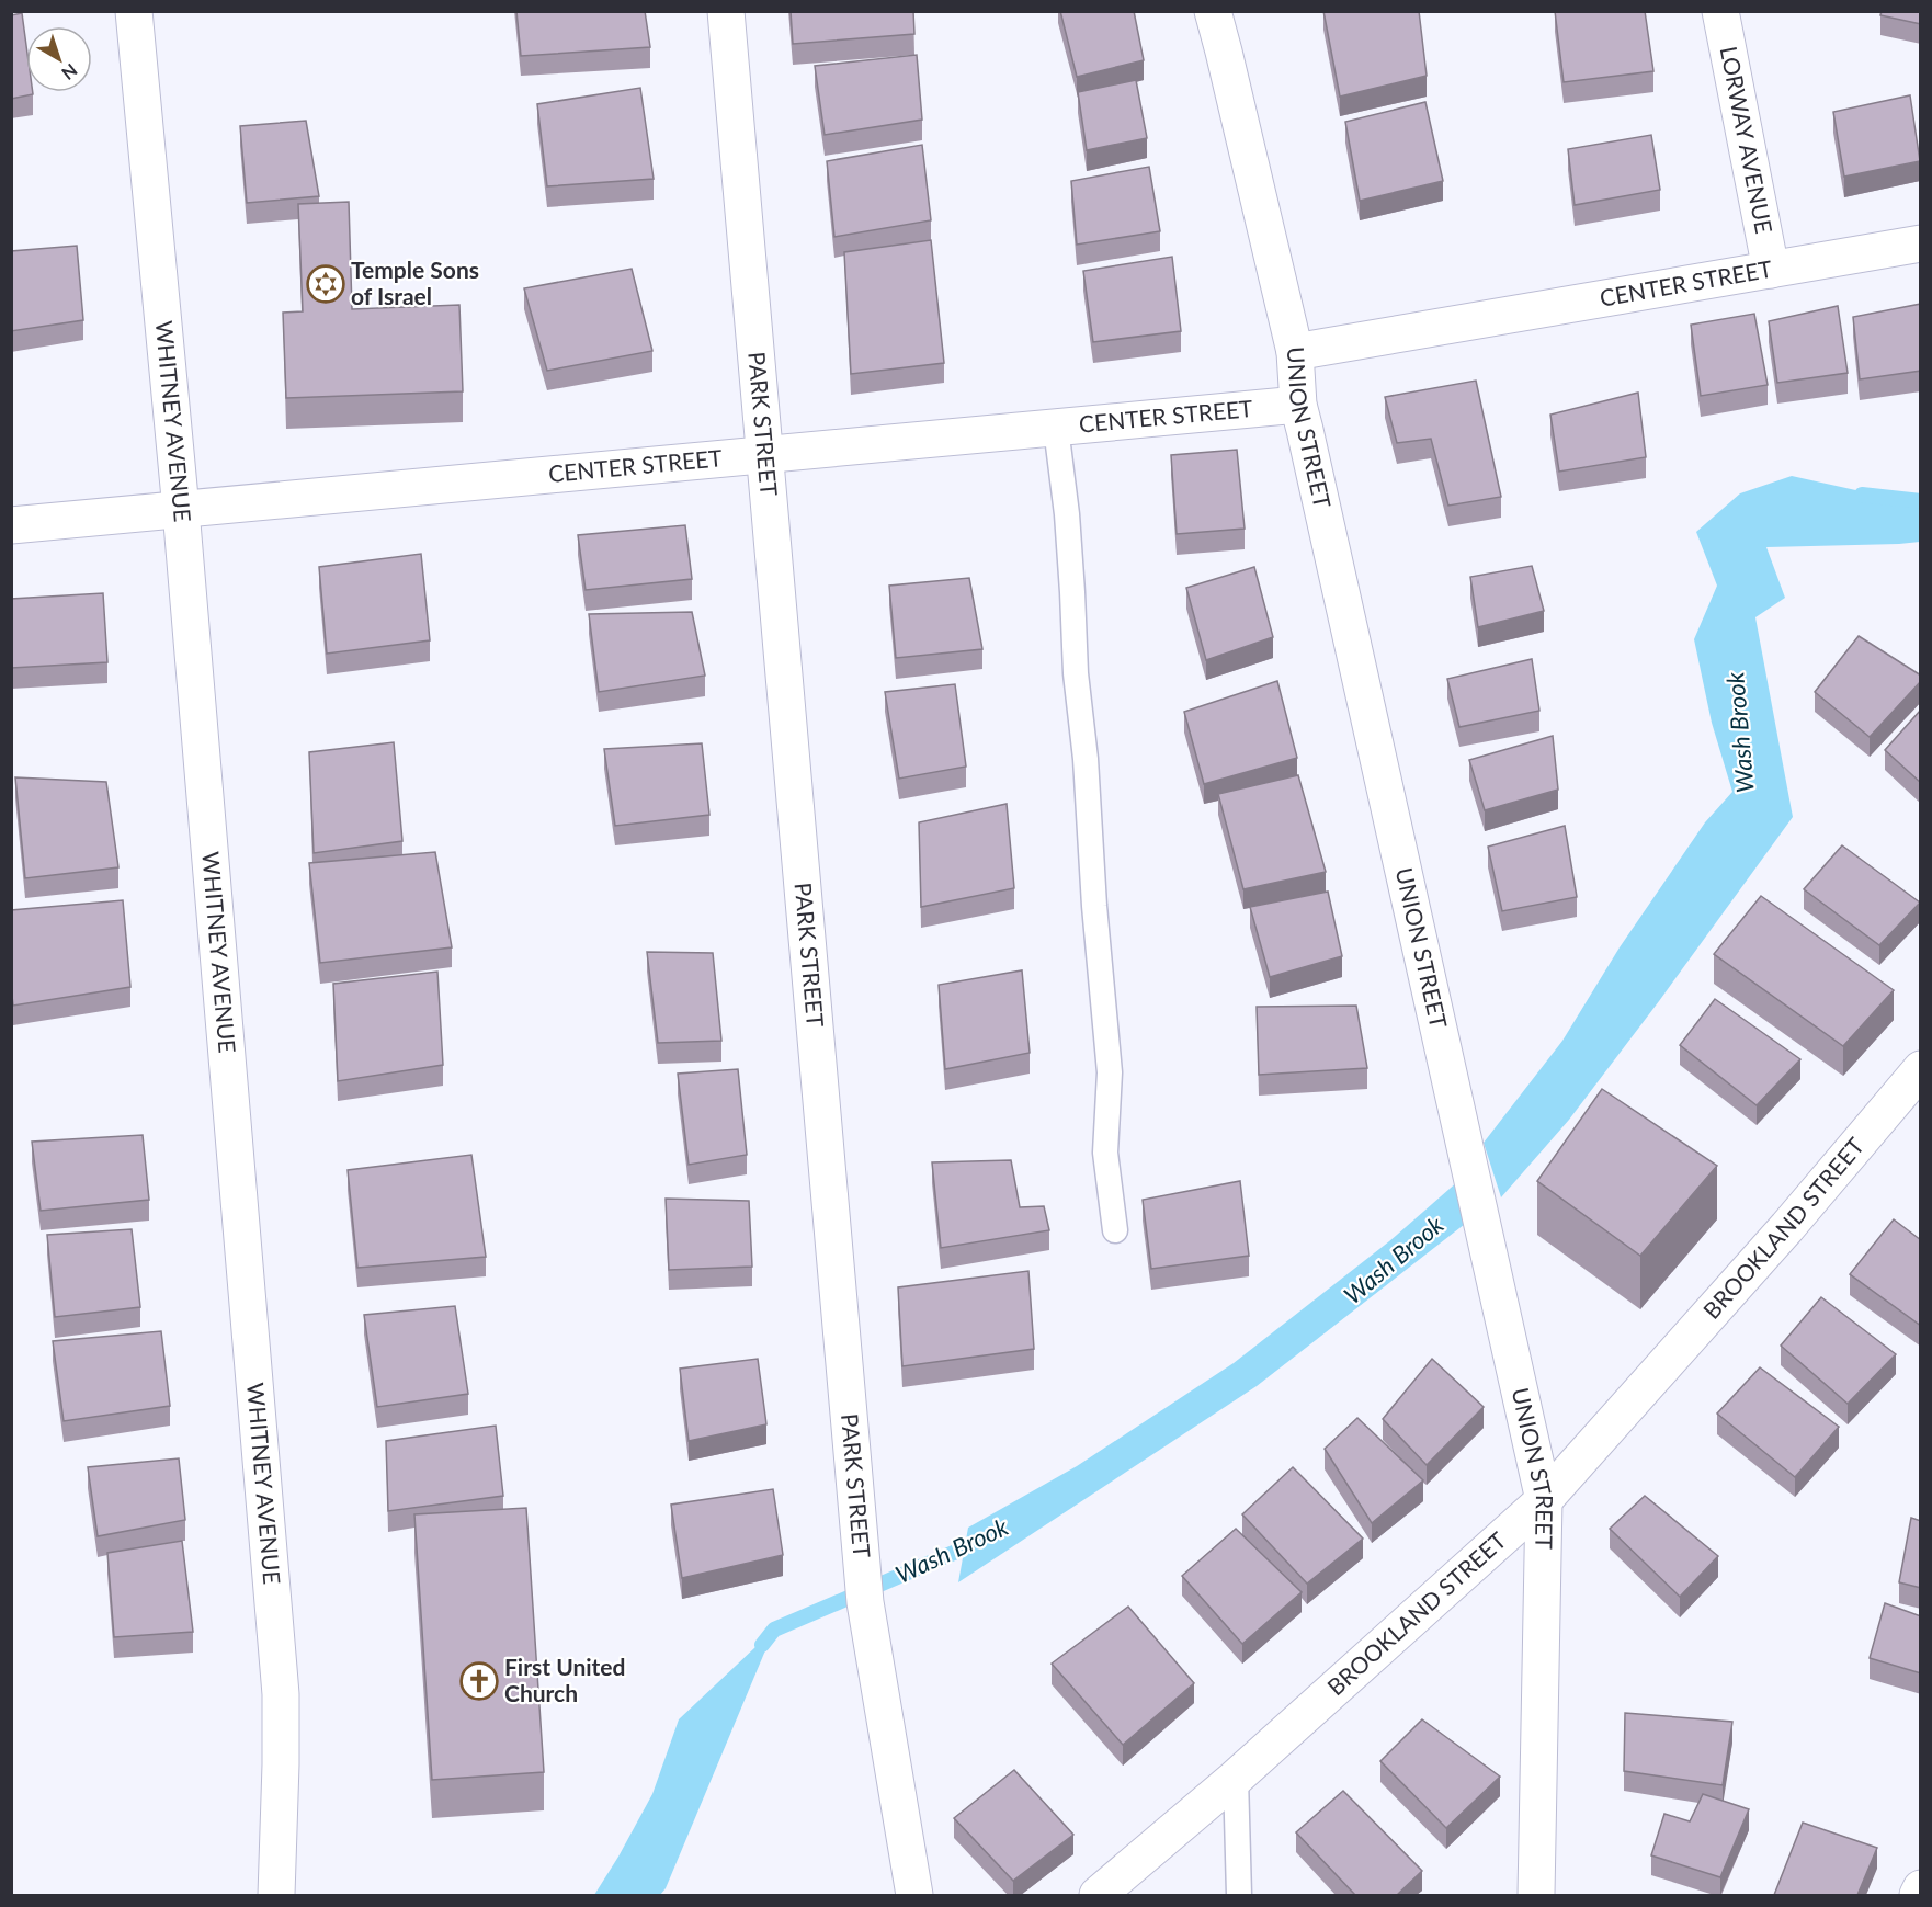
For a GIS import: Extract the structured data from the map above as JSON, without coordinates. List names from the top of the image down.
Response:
{
  "streets": {
    "street": [
      "LORWAY AVENUE",
      "CENTER STREET",
      "WHITNEY AVENUE",
      "PARK STREET",
      "UNION STREET",
      "BROOKLAND STREET"
    ]
  },
  "crossings": [
    ["LORWAY AVENUE", "CENTER STREET"],
    ["CENTER STREET", "WHITNEY AVENUE"],
    ["CENTER STREET", "PARK STREET"],
    ["CENTER STREET", "UNION STREET"],
    ["UNION STREET", "BROOKLAND STREET"]
  ],
  "water": ["Wash Brook"],
  "places": {
    "synagogue": ["Temple Sons of Israel"],
    "church": ["First United Church"]
  },
  "north": "bottom right"
}
